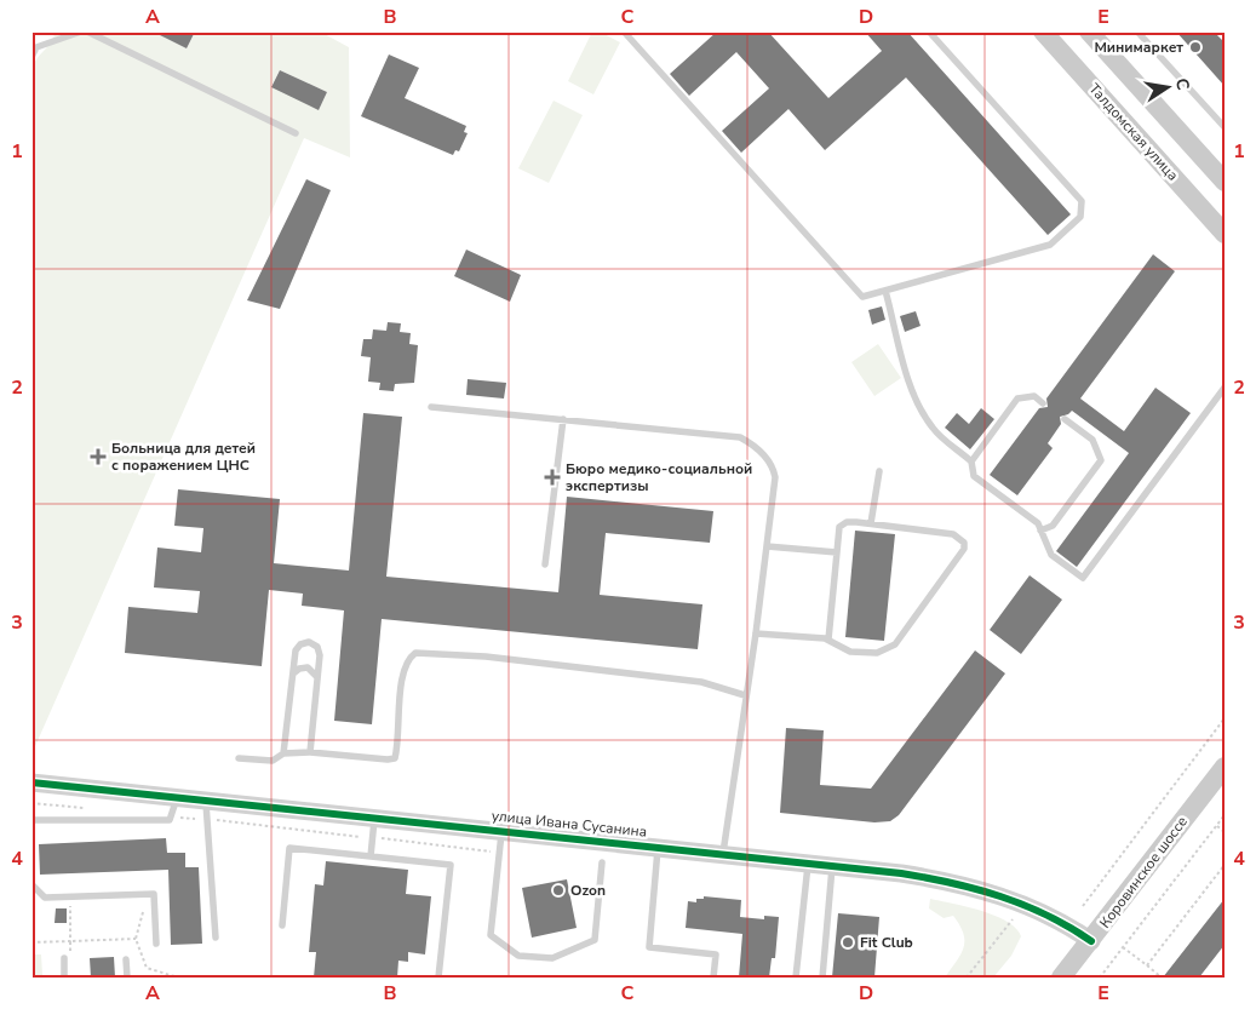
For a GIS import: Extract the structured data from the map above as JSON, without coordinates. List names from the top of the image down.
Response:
{
  "streets": {
    "main road": ["Талдомская улица", "Коровинское шоссе"],
    "street": ["улица Ивана Сусанина"]
  },
  "crossings": [
    ["улица Ивана Сусанина", "Коровинское шоссе"]
  ],
  "places": {
    "other": ["Минимаркет", "Ozon", "Fit Club"],
    "health": ["Больница для детей с поражением ЦНС", "Бюро медико-социальной экспертизы"]
  },
  "north": "right",
  "grid": {
    "columns": [
      "A",
      "B",
      "C",
      "D",
      "E"
    ],
    "rows": [
      "1",
      "2",
      "3",
      "4"
    ]
  }
}
